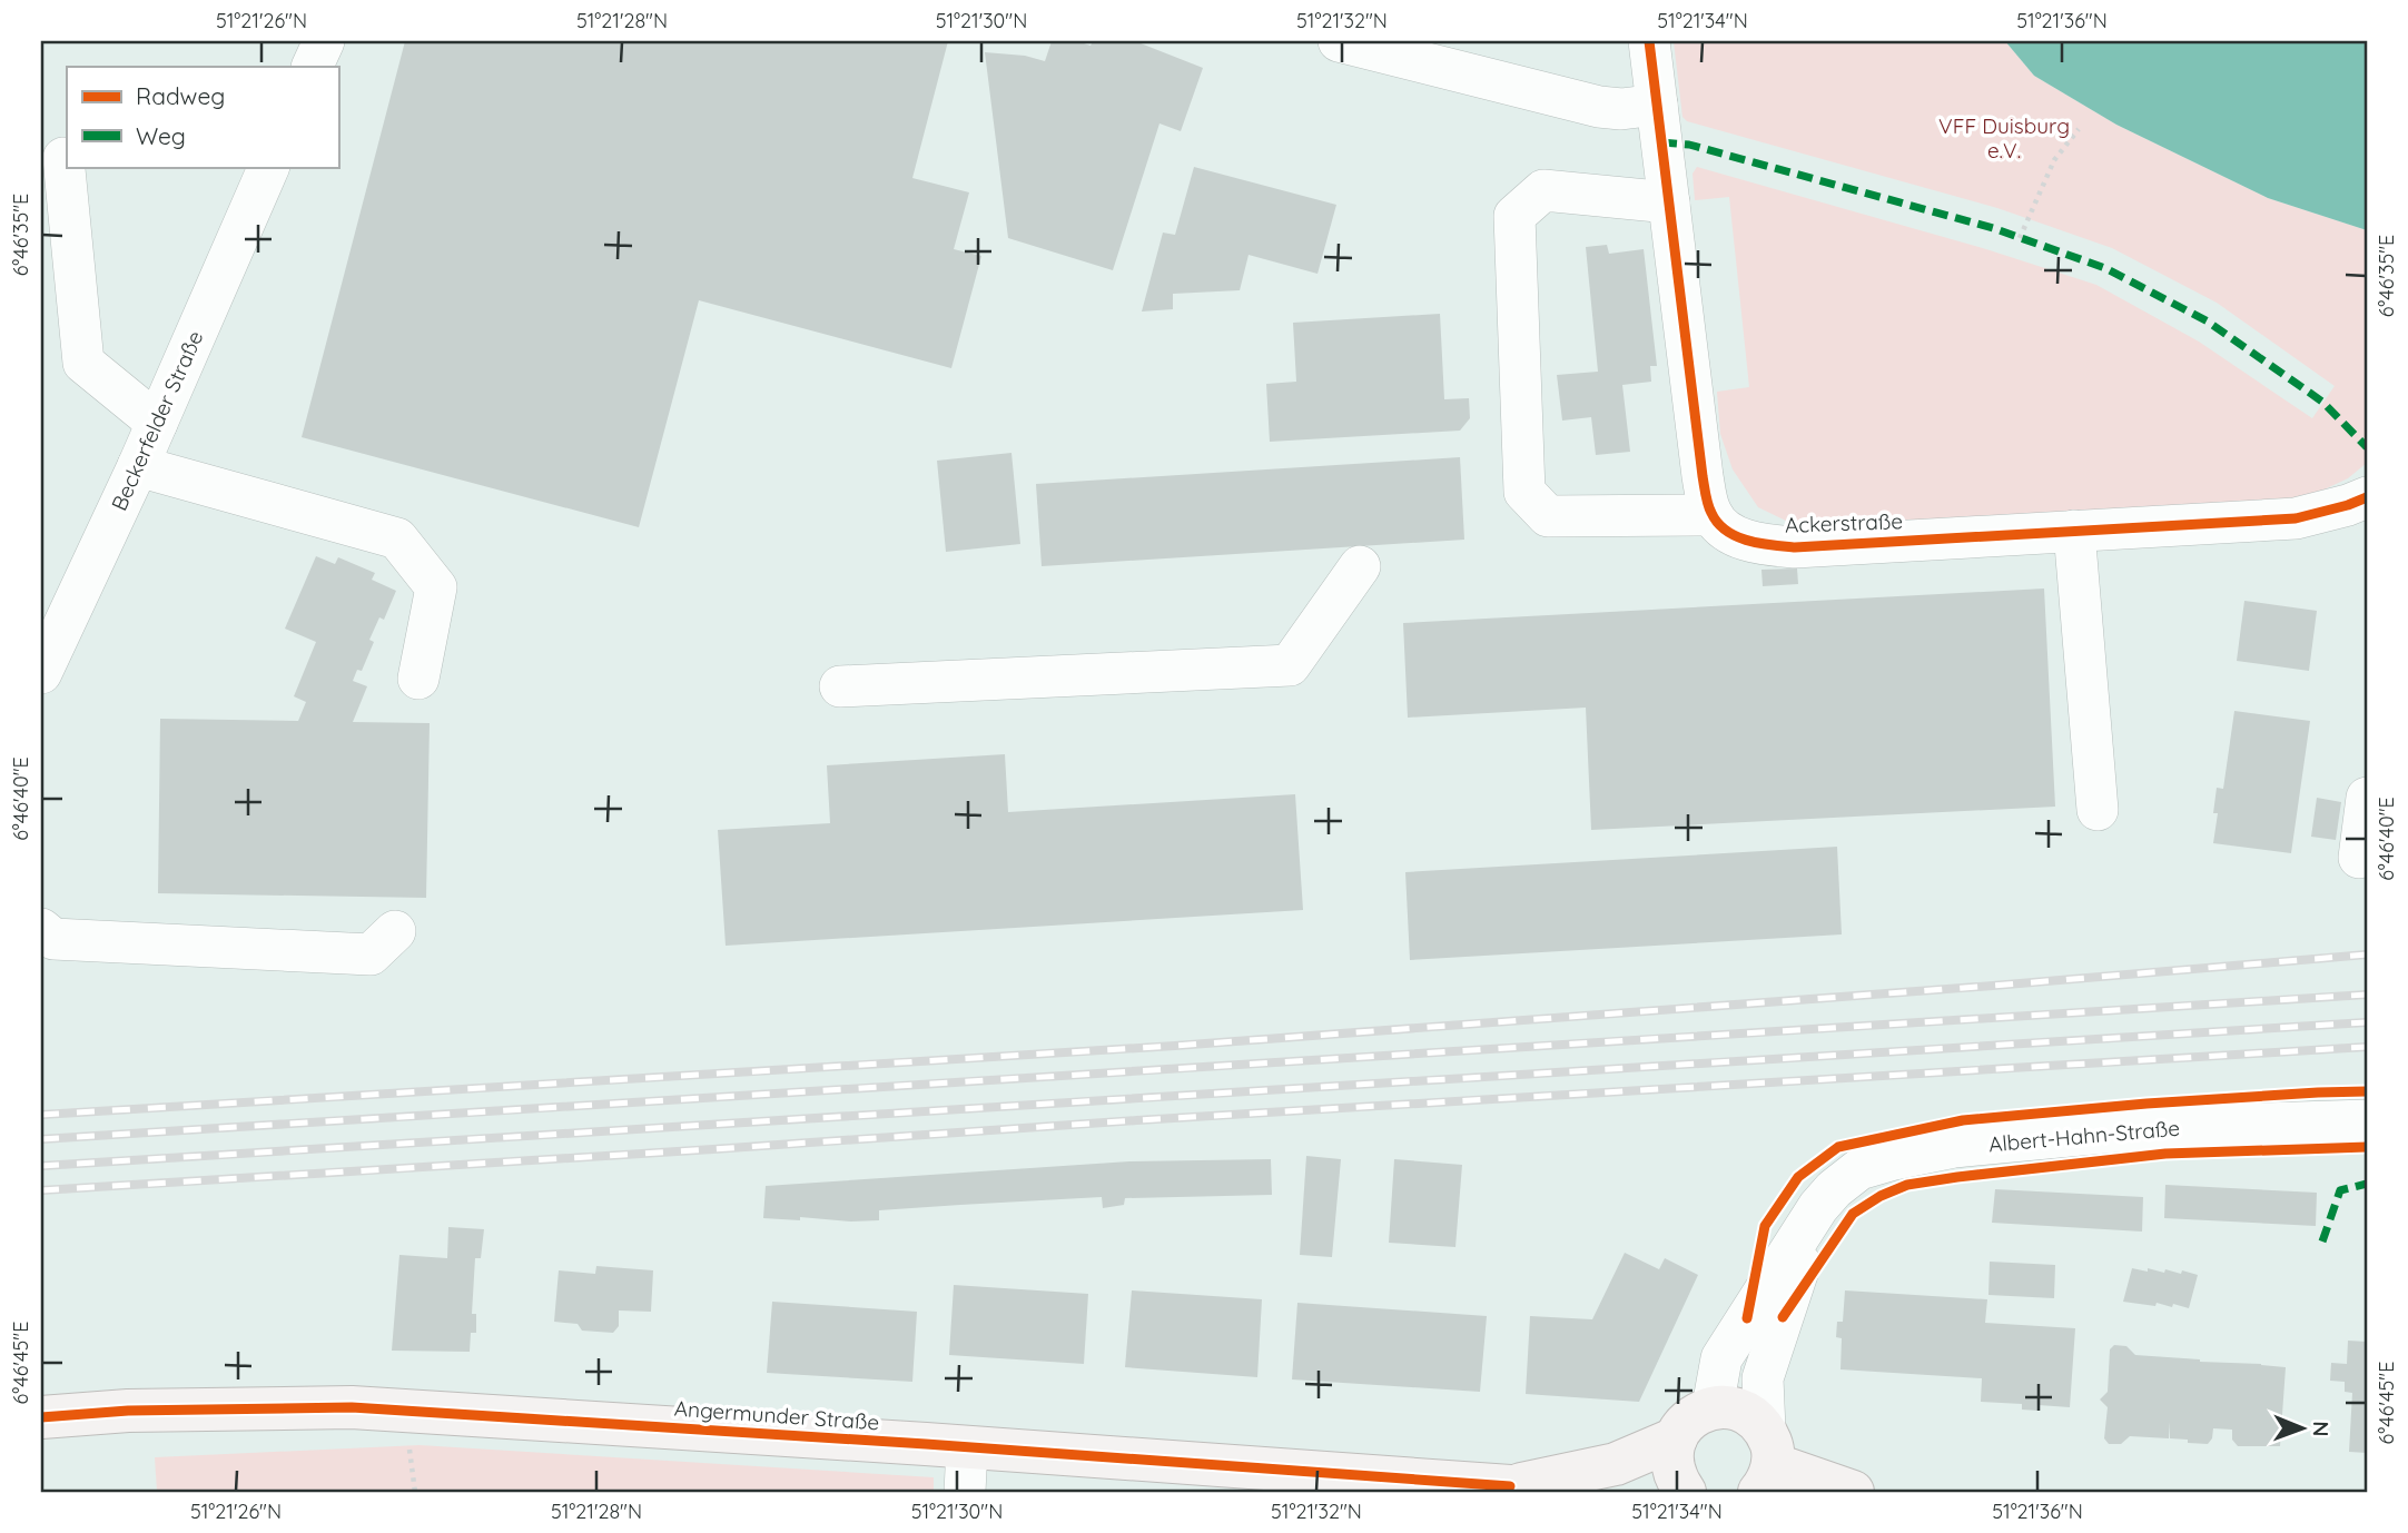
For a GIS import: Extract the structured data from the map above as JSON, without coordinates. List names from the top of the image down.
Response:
{
  "streets": {
    "main road": ["Angermunder Straße"],
    "street": ["Beckerfelder Straße", "Ackerstraße", "Albert-Hahn-Straße"]
  },
  "crossings": [
    ["Albert-Hahn-Straße", "Angermunder Straße"]
  ],
  "parks": ["VFF Duisburg e.V."],
  "legend": ["Radweg", "Weg"],
  "north": "right",
  "coordinates": [
    "51°21'26\"N",
    "51°21'28\"N",
    "51°21'30\"N",
    "51°21'32\"N",
    "51°21'34\"N",
    "51°21'36\"N",
    "6°46'35\"E",
    "6°46'40\"E",
    "6°46'45\"E"
  ]
}
